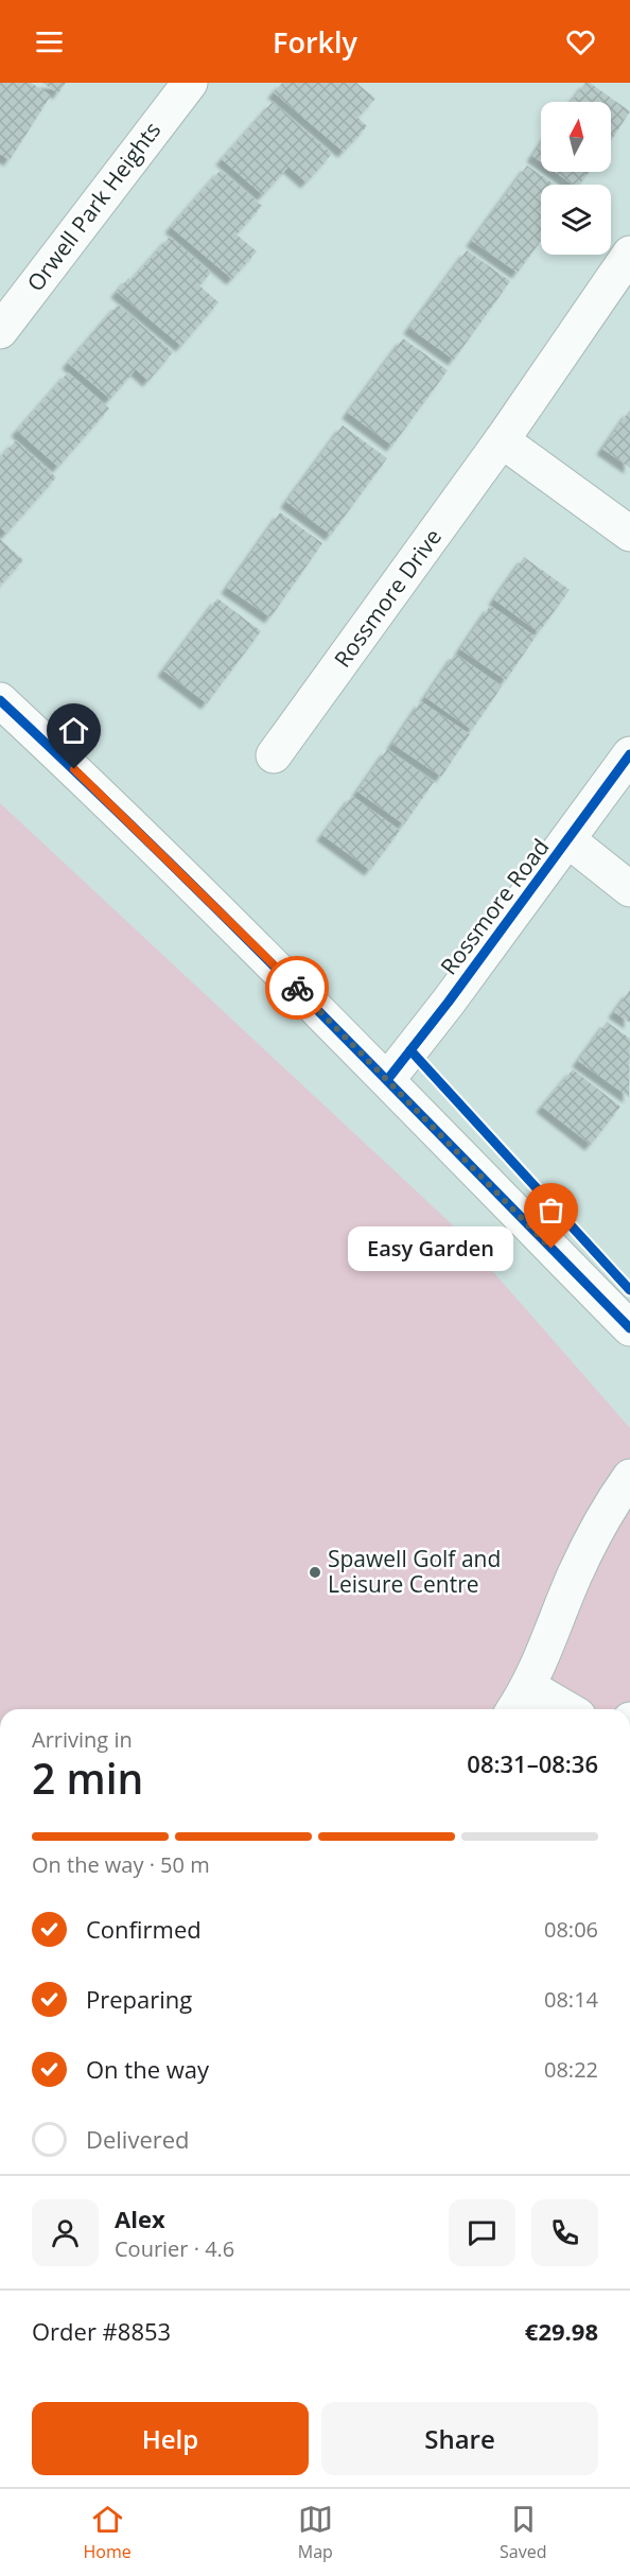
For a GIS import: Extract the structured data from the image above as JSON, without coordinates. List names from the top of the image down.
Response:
{
  "streets": {
    "street": ["Orwell Park Heights", "Rossmore Drive", "Rossmore Road"]
  },
  "places": ["Easy Garden", "Spawell Golf and Leisure Centre"],
  "north": "top",
  "page": {
    "header": "Forkly",
    "bubble": "Easy Garden",
    "heading": ["2 min", "Arriving in", "08:31–08:36"],
    "panel": [
      "Alex",
      "Courier · 4.6",
      "Order #8853",
      "€29.98"
    ],
    "bar": "On the way · 50 m",
    "list": [
      ["Confirmed", "08:06"],
      ["Preparing", "08:14"],
      ["On the way", "08:22"],
      "Delivered"
    ],
    "buttons": ["Help", "Share"],
    "tabs": ["Home", "Map", "Saved"]
  }
}
